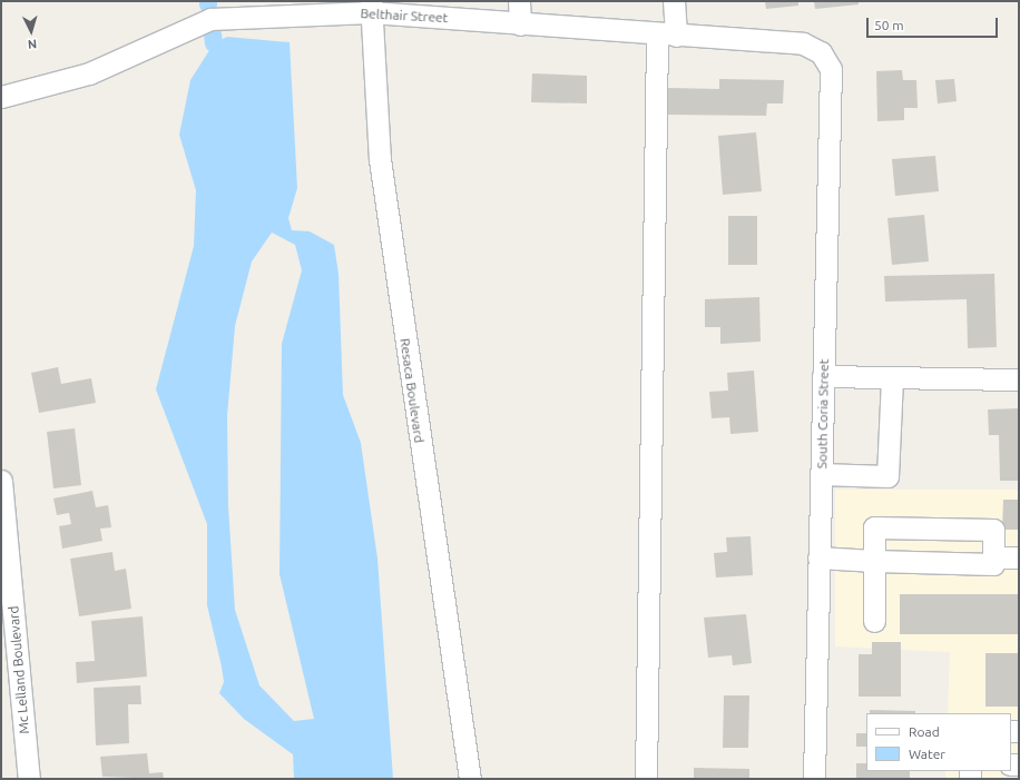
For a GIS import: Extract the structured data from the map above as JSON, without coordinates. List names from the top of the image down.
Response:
{
  "streets": {
    "street": [
      "Belthair Street",
      "Resaca Boulevard",
      "South Coria Street",
      "Mc Lelland Boulevard"
    ]
  },
  "crossings": [
    ["Belthair Street", "Resaca Boulevard"],
    ["Belthair Street", "South Coria Street"]
  ],
  "legend": ["Road", "Water"],
  "scale_bar": "50 m",
  "north": "bottom"
}
